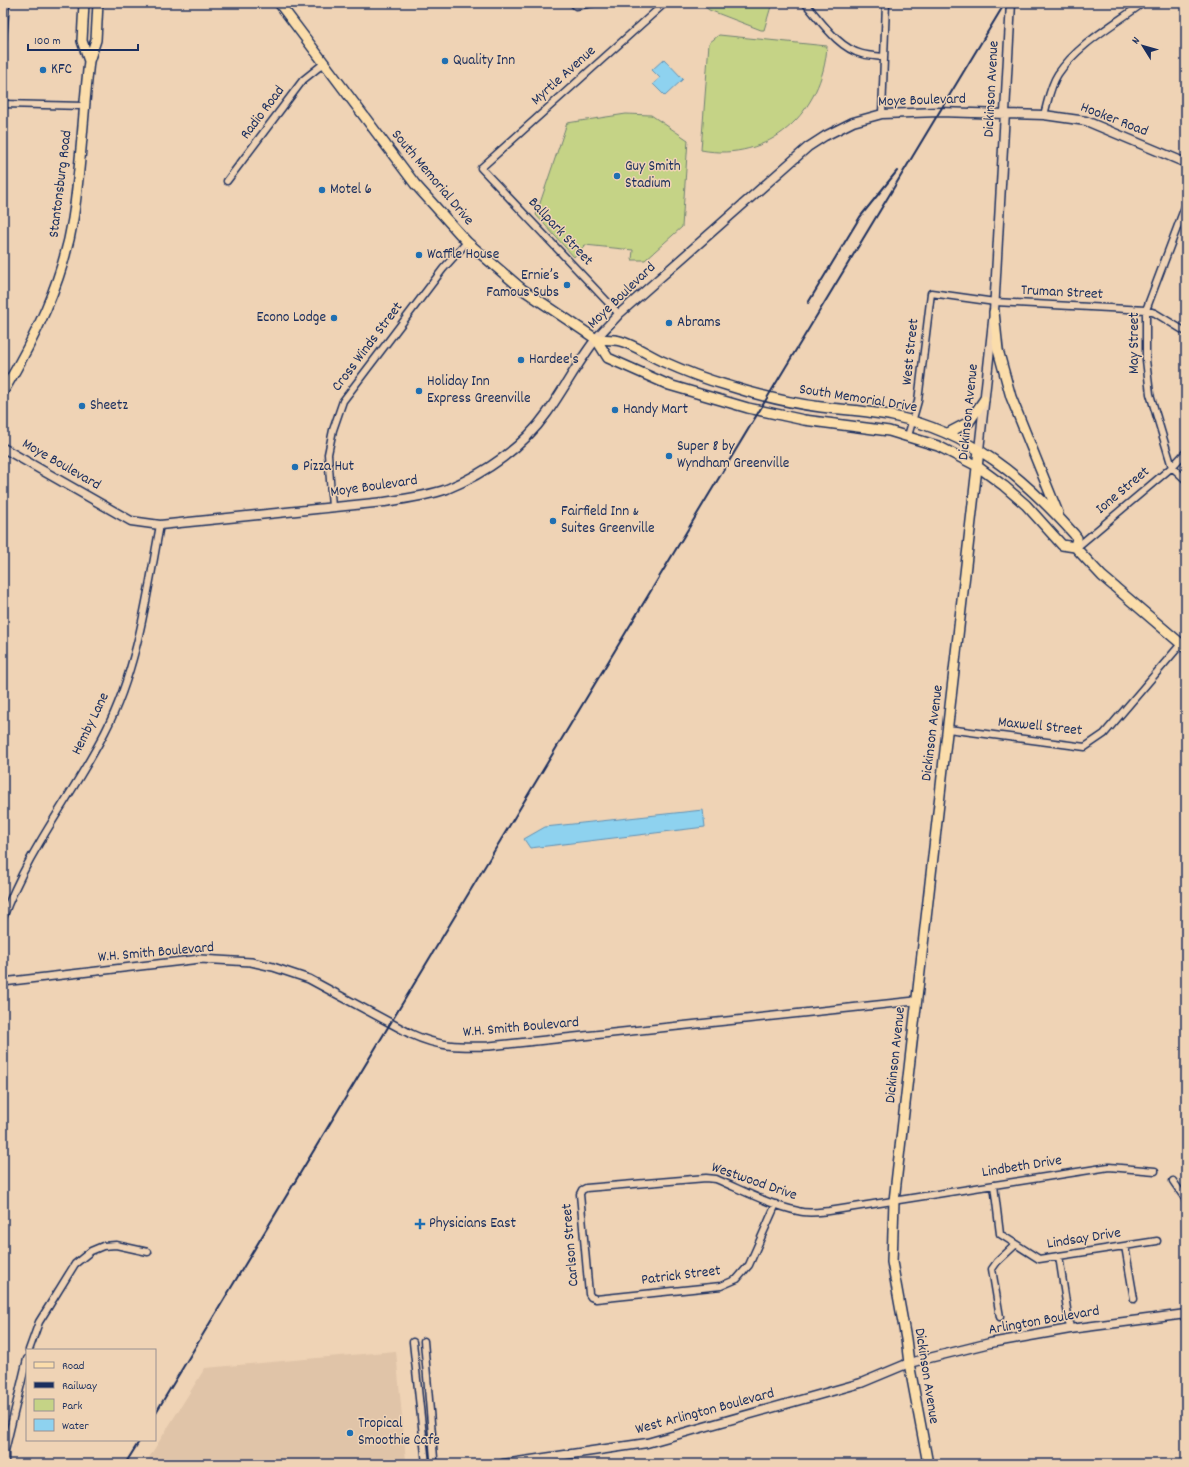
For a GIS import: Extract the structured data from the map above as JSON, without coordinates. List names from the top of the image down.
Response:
{
  "streets": {
    "main road": [
      "Dickinson Avenue",
      "Moye Boulevard",
      "Hooker Road",
      "South Memorial Drive",
      "Stantonsburg Road",
      "Arlington Boulevard",
      "West Arlington Boulevard"
    ],
    "street": [
      "Myrtle Avenue",
      "Radio Road",
      "Ballpark Street",
      "Truman Street",
      "May Street",
      "Cross Winds Street",
      "West Street",
      "Ione Street",
      "Hemby Lane",
      "Maxwell Street",
      "W.H. Smith Boulevard",
      "Lindbeth Drive",
      "Westwood Drive",
      "Lindsay Drive",
      "Carlson Street",
      "Patrick Street"
    ]
  },
  "crossings": [
    ["Myrtle Avenue", "Ballpark Street"],
    ["Dickinson Avenue", "Moye Boulevard"],
    ["Dickinson Avenue", "Hooker Road"],
    ["Dickinson Avenue", "South Memorial Drive"],
    ["Dickinson Avenue", "Truman Street"],
    ["Dickinson Avenue", "Maxwell Street"],
    ["Dickinson Avenue", "W.H. Smith Boulevard"],
    ["Dickinson Avenue", "Lindbeth Drive"],
    ["Dickinson Avenue", "Westwood Drive"],
    ["Dickinson Avenue", "Arlington Boulevard"],
    ["Dickinson Avenue", "West Arlington Boulevard"],
    ["Moye Boulevard", "Hooker Road"],
    ["Moye Boulevard", "South Memorial Drive"],
    ["Moye Boulevard", "Ballpark Street"],
    ["Moye Boulevard", "Cross Winds Street"],
    ["Moye Boulevard", "Hemby Lane"],
    ["Radio Road", "South Memorial Drive"],
    ["South Memorial Drive", "Cross Winds Street"],
    ["South Memorial Drive", "West Street"],
    ["South Memorial Drive", "Ione Street"],
    ["South Memorial Drive", "Maxwell Street"],
    ["Truman Street", "May Street"],
    ["Truman Street", "West Street"],
    ["May Street", "Ione Street"],
    ["Lindbeth Drive", "Westwood Drive"],
    ["Lindbeth Drive", "Lindsay Drive"],
    ["Westwood Drive", "Carlson Street"],
    ["Westwood Drive", "Patrick Street"],
    ["Carlson Street", "Patrick Street"],
    ["Arlington Boulevard", "West Arlington Boulevard"]
  ],
  "places": {
    "other": [
      "Quality Inn",
      "KFC",
      "Guy Smith Stadium",
      "Motel 6",
      "Waffle House",
      "Ernie’s Famous Subs",
      "Econo Lodge",
      "Abrams",
      "Hardee's",
      "Holiday Inn Express Greenville",
      "Sheetz",
      "Handy Mart",
      "Super 8 by Wyndham Greenville",
      "Pizza Hut",
      "Fairfield Inn & Suites Greenville",
      "Tropical Smoothie Cafe"
    ],
    "health": ["Physicians East"]
  },
  "legend": [
    "Road",
    "Railway",
    "Park",
    "Water"
  ],
  "scale_bar": "100 m",
  "north": "top left"
}
